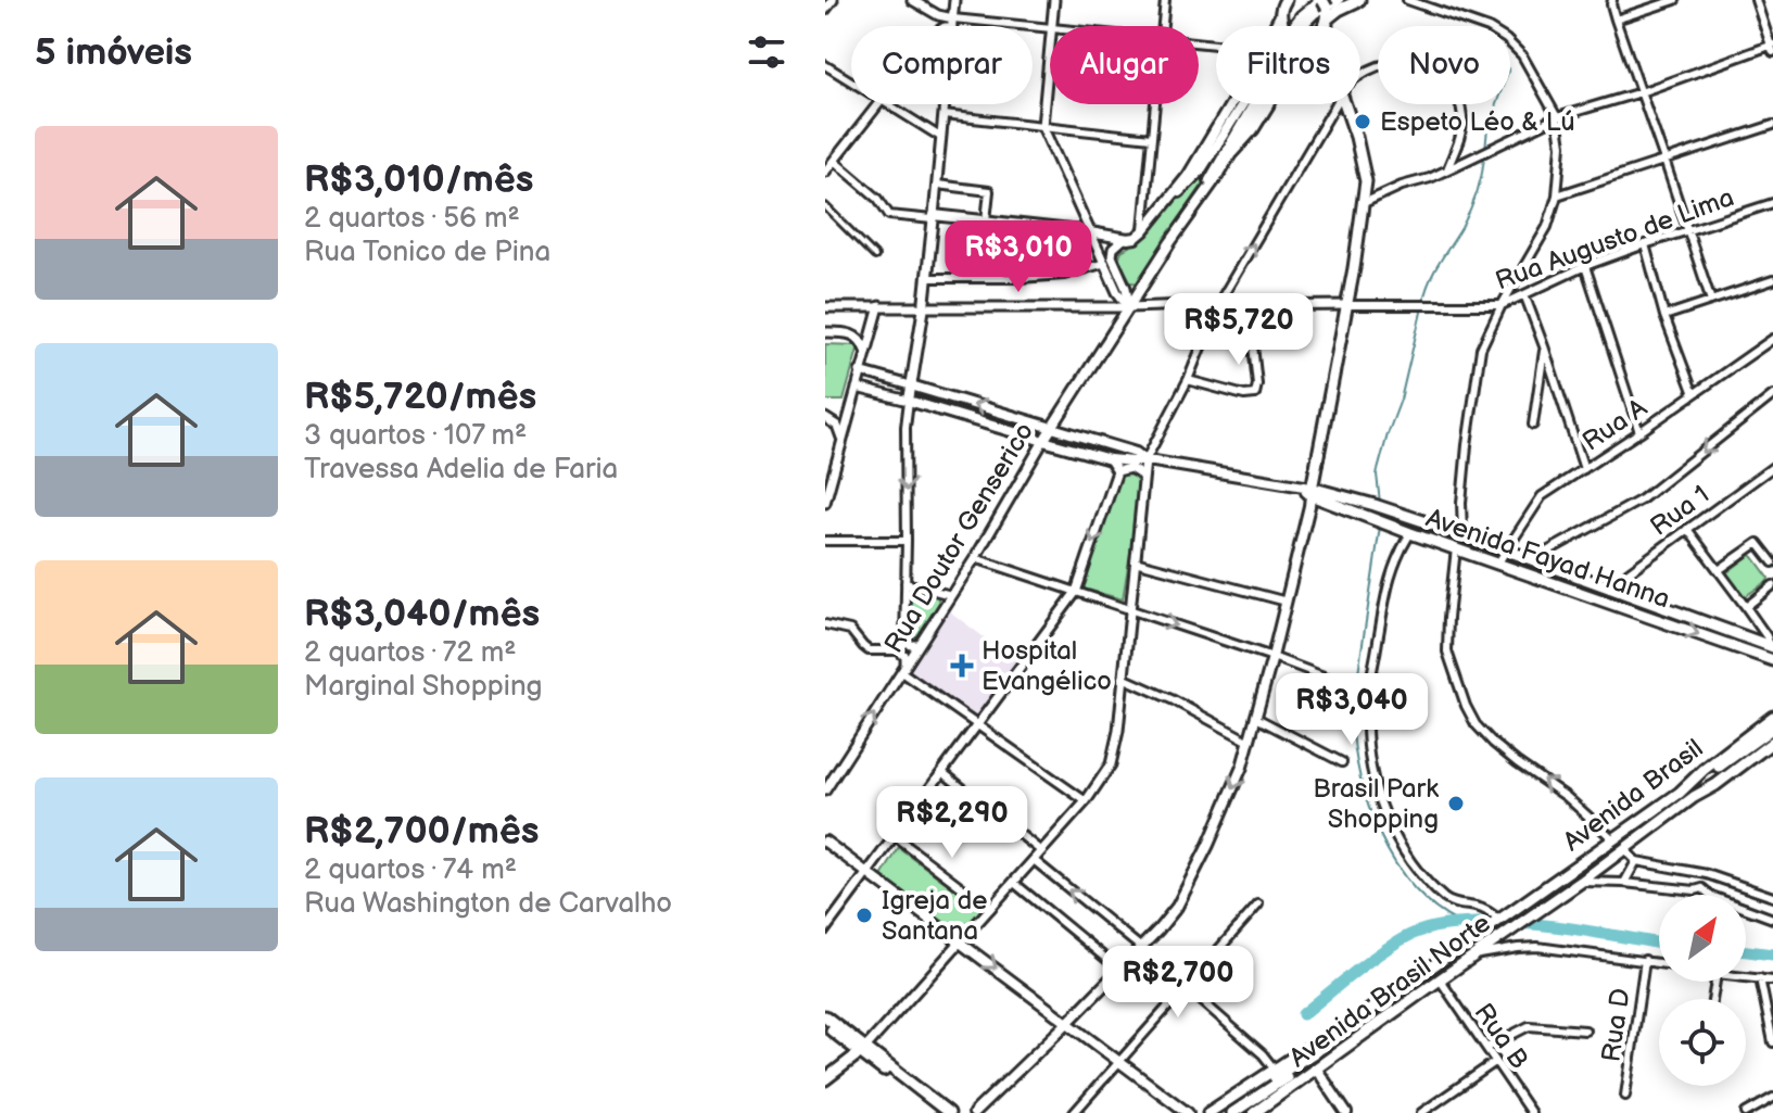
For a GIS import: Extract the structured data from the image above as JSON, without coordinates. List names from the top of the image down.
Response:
{
  "streets": {
    "main road": [
      "Rua Doutor Genserico",
      "Avenida Fayad Hanna",
      "Avenida Brasil",
      "Avenida Brasil Norte"
    ],
    "street": [
      "Rua Augusto de Lima",
      "Rua A",
      "Rua 1",
      "Rua D",
      "Rua B"
    ]
  },
  "crossings": [
    ["Rua A", "Avenida Fayad Hanna"],
    ["Rua 1", "Avenida Fayad Hanna"],
    ["Avenida Brasil", "Avenida Brasil Norte"],
    ["Avenida Brasil Norte", "Rua B"]
  ],
  "places": {
    "other": ["Espeto Léo & Lú", "Brasil Park Shopping", "Igreja de Santana"],
    "health": ["Hospital Evangélico"]
  },
  "north": "top right",
  "page": {
    "heading": "5 imóveis",
    "chip": [
      "Comprar",
      "Alugar",
      "Filtros",
      "Novo"
    ],
    "list": [
      {
        "name": "R$3,010/mês",
        "note": "2 quartos · 56 m² · Rua Tonico de Pina"
      },
      {
        "name": "R$5,720/mês",
        "note": "3 quartos · 107 m² · Travessa Adelia de Faria"
      },
      {
        "name": "R$3,040/mês",
        "note": "2 quartos · 72 m² · Marginal Shopping"
      },
      {
        "name": "R$2,700/mês",
        "note": "2 quartos · 74 m² · Rua Washington de Carvalho"
      }
    ],
    "price": [
      "R$3,010",
      "R$5,720",
      "R$3,040",
      "R$2,290",
      "R$2,700"
    ]
  }
}
